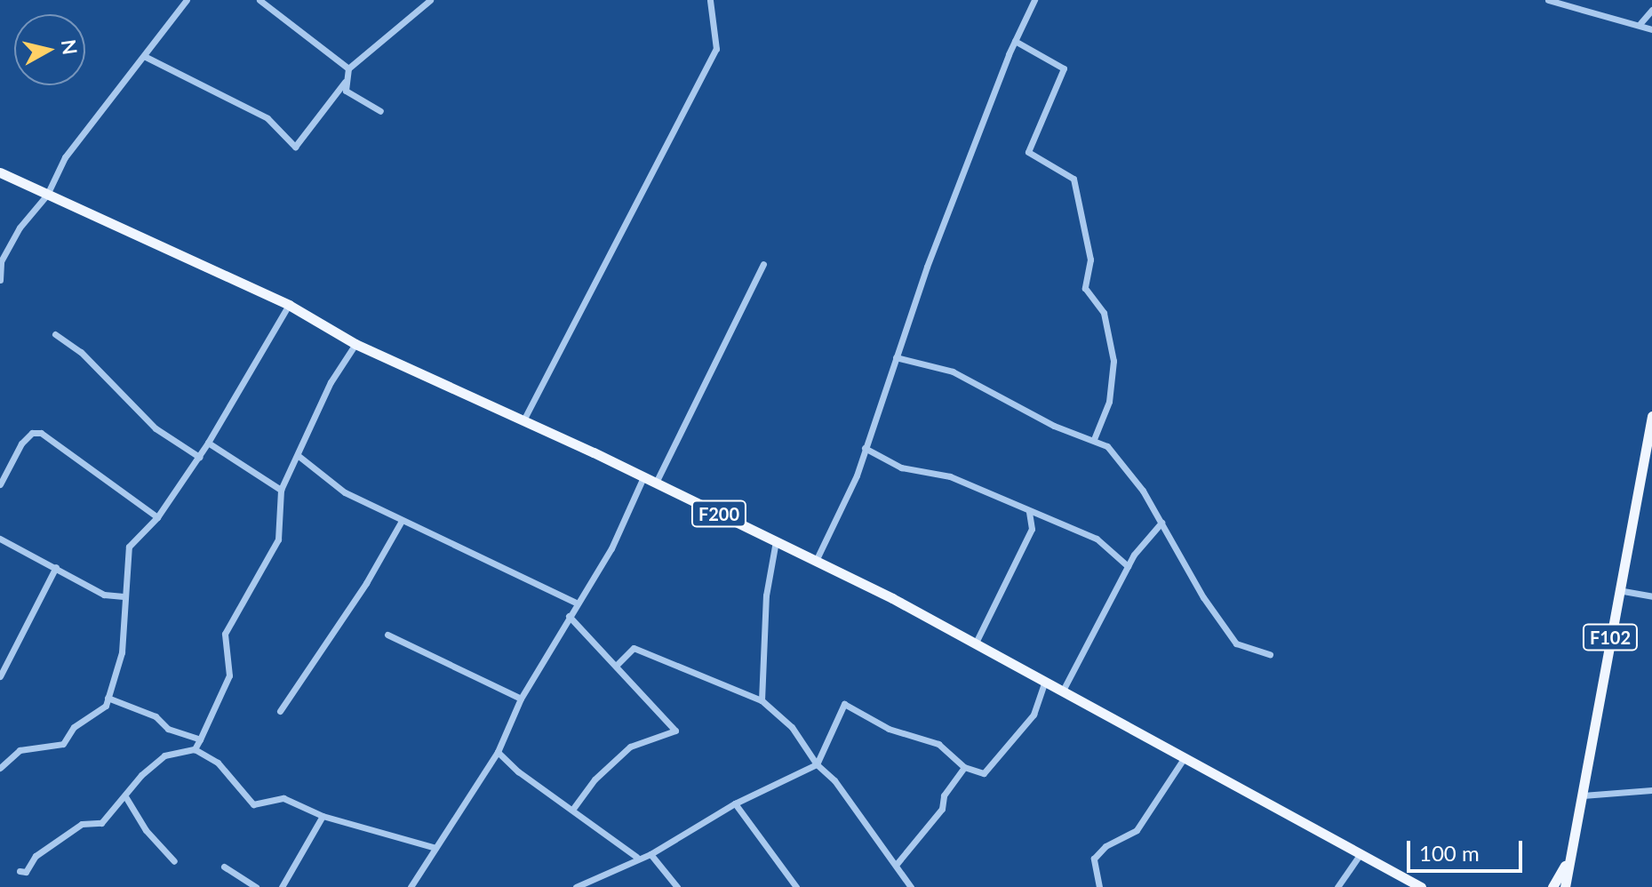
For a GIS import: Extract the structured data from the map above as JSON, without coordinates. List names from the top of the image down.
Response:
{
  "streets": {
    "main road": ["F200", "F102"]
  },
  "scale_bar": "100 m",
  "north": "right"
}
